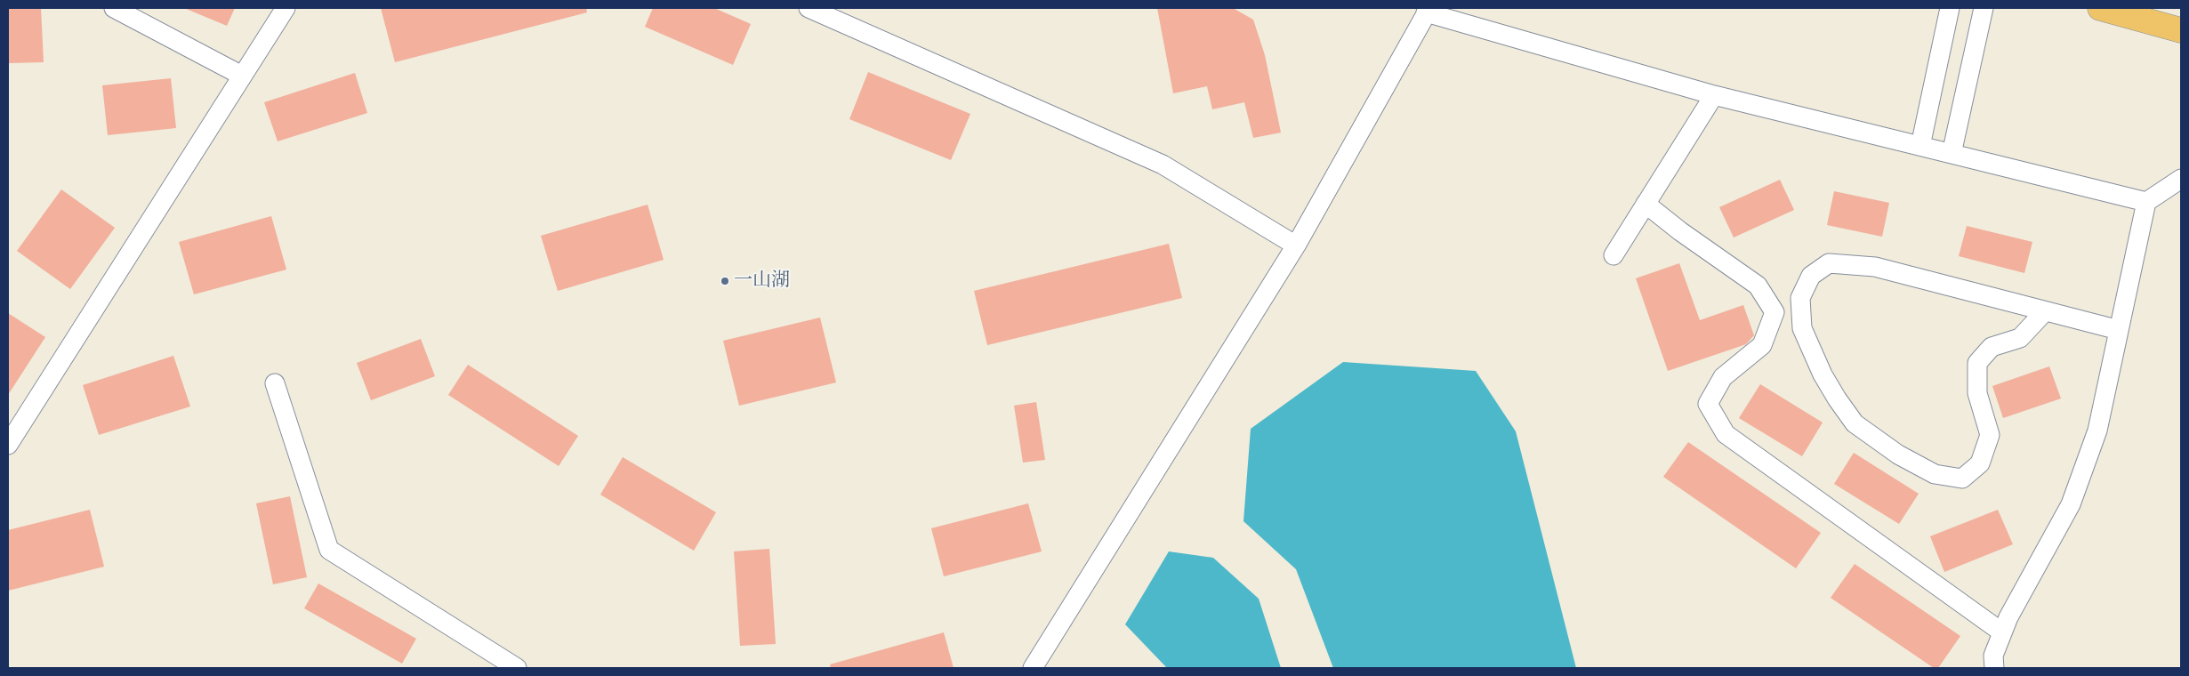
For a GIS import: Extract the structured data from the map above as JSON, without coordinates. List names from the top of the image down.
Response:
{
  "places": ["一山湖"]
}
